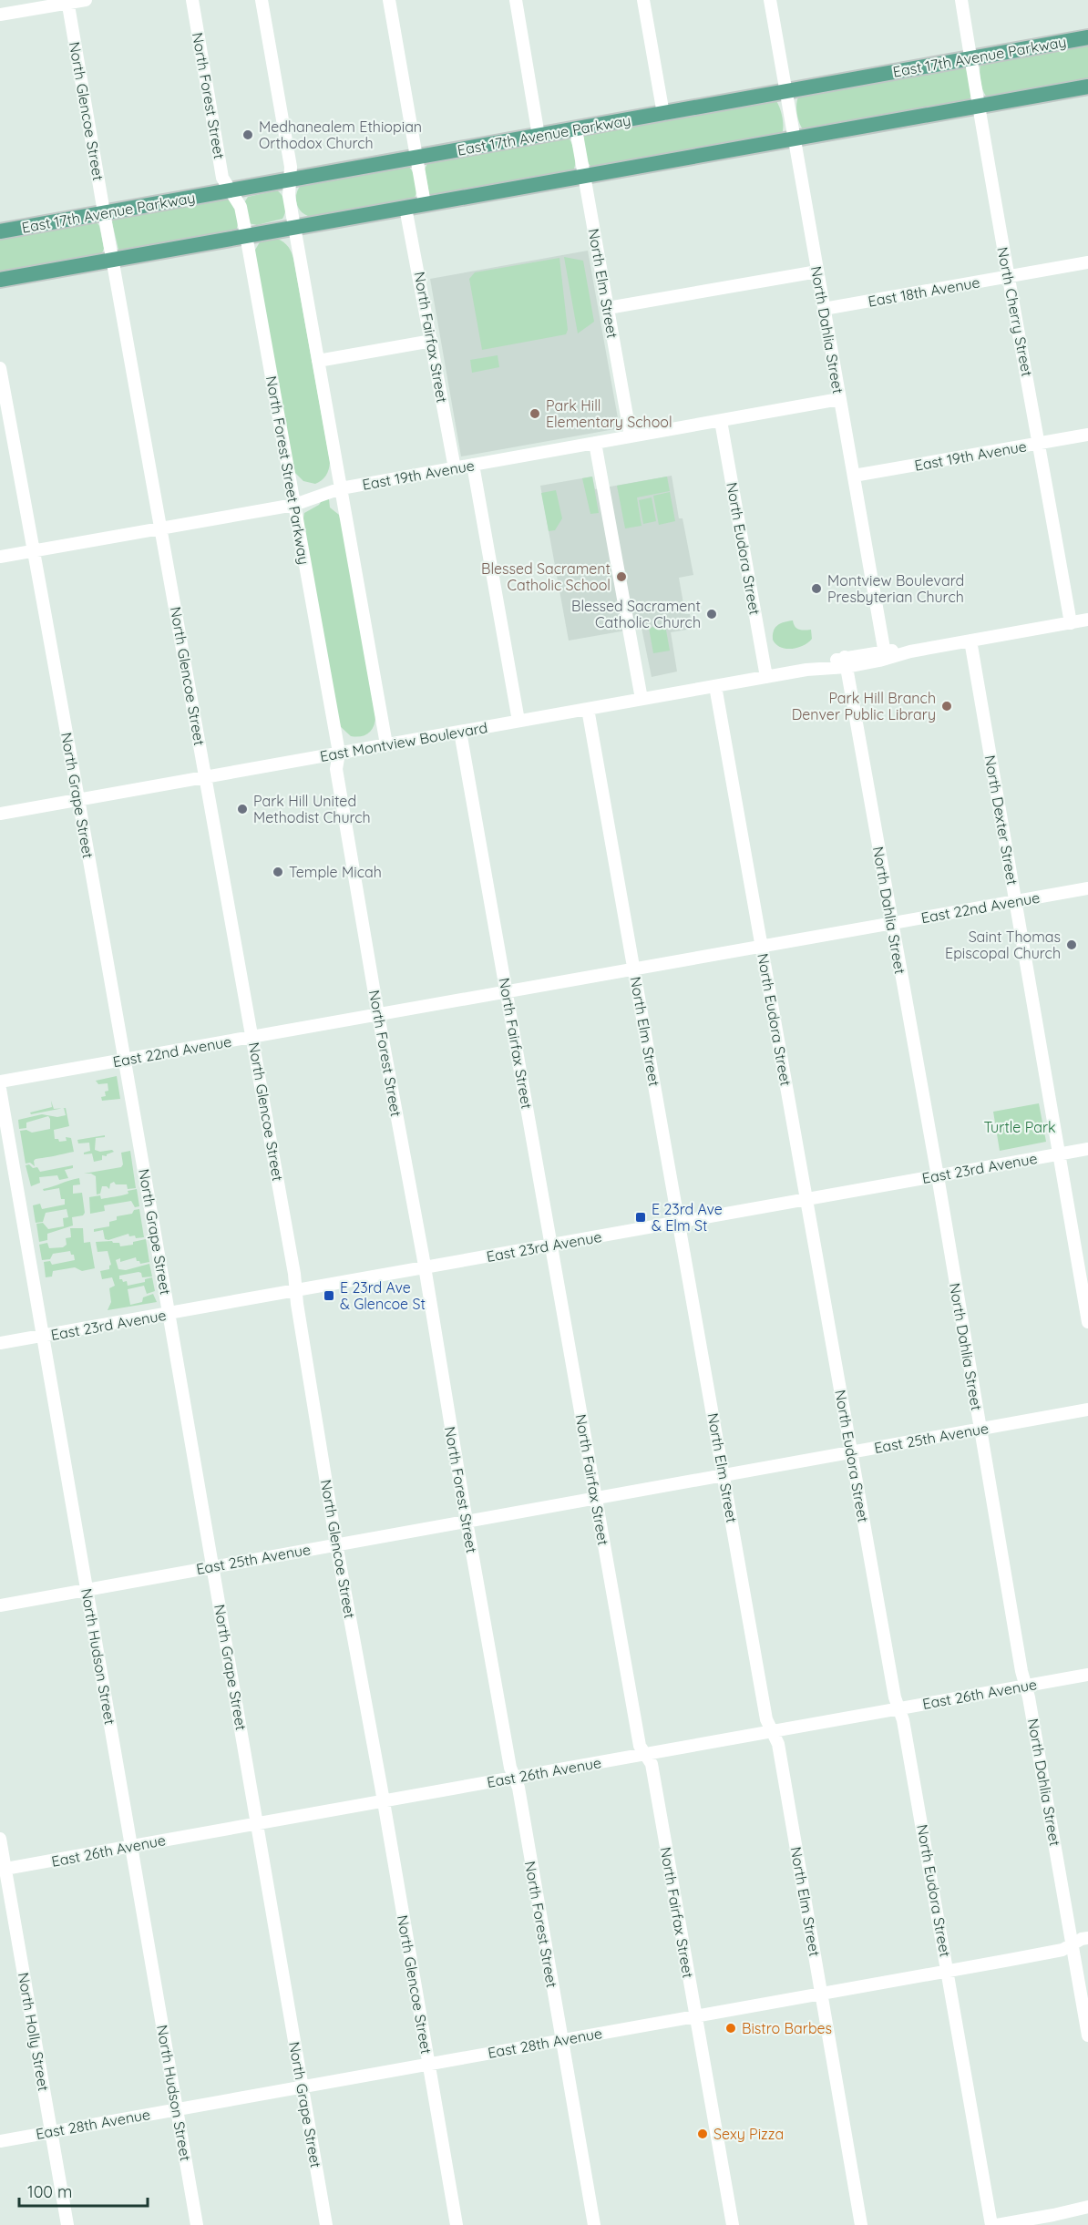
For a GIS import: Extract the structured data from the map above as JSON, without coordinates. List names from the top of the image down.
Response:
{
  "streets": {
    "main road": ["East 17th Avenue Parkway"],
    "street": [
      "North Forest Street",
      "North Glencoe Street",
      "North Elm Street",
      "East 18th Avenue",
      "North Cherry Street",
      "North Dahlia Street",
      "North Fairfax Street",
      "East 19th Avenue",
      "North Forest Street Parkway",
      "North Eudora Street",
      "East Montview Boulevard",
      "North Grape Street",
      "North Dexter Street",
      "East 22nd Avenue",
      "East 23rd Avenue",
      "East 25th Avenue",
      "North Hudson Street",
      "East 26th Avenue",
      "North Holly Street",
      "East 28th Avenue"
    ]
  },
  "crossings": [
    ["East 17th Avenue Parkway", "North Forest Street"],
    ["East 17th Avenue Parkway", "North Glencoe Street"],
    ["East 17th Avenue Parkway", "North Elm Street"],
    ["East 17th Avenue Parkway", "North Cherry Street"],
    ["East 17th Avenue Parkway", "North Dahlia Street"],
    ["East 17th Avenue Parkway", "North Forest Street Parkway"],
    ["North Forest Street", "North Forest Street Parkway"],
    ["North Forest Street", "East Montview Boulevard"],
    ["North Forest Street", "East 22nd Avenue"],
    ["North Forest Street", "East 23rd Avenue"],
    ["North Forest Street", "East 25th Avenue"],
    ["North Forest Street", "East 26th Avenue"],
    ["North Forest Street", "East 28th Avenue"],
    ["North Glencoe Street", "East 19th Avenue"],
    ["North Glencoe Street", "East Montview Boulevard"],
    ["North Glencoe Street", "East 22nd Avenue"],
    ["North Glencoe Street", "East 23rd Avenue"],
    ["North Glencoe Street", "East 25th Avenue"],
    ["North Glencoe Street", "East 26th Avenue"],
    ["North Glencoe Street", "East 28th Avenue"],
    ["North Elm Street", "East 19th Avenue"],
    ["North Elm Street", "East Montview Boulevard"],
    ["North Elm Street", "East 22nd Avenue"],
    ["North Elm Street", "East 23rd Avenue"],
    ["North Elm Street", "East 25th Avenue"],
    ["North Elm Street", "East 26th Avenue"],
    ["North Elm Street", "East 28th Avenue"],
    ["East 18th Avenue", "North Cherry Street"],
    ["East 18th Avenue", "North Dahlia Street"],
    ["North Cherry Street", "East 19th Avenue"],
    ["North Cherry Street", "East Montview Boulevard"],
    ["North Dahlia Street", "East 19th Avenue"],
    ["North Dahlia Street", "East Montview Boulevard"],
    ["North Dahlia Street", "East 22nd Avenue"],
    ["North Dahlia Street", "East 23rd Avenue"],
    ["North Dahlia Street", "East 25th Avenue"],
    ["North Dahlia Street", "East 26th Avenue"],
    ["North Dahlia Street", "East 28th Avenue"],
    ["North Fairfax Street", "East 19th Avenue"],
    ["North Fairfax Street", "East Montview Boulevard"],
    ["North Fairfax Street", "East 22nd Avenue"],
    ["North Fairfax Street", "East 23rd Avenue"],
    ["North Fairfax Street", "East 25th Avenue"],
    ["North Fairfax Street", "East 26th Avenue"],
    ["North Fairfax Street", "East 28th Avenue"],
    ["East 19th Avenue", "North Forest Street Parkway"],
    ["East 19th Avenue", "North Eudora Street"],
    ["East 19th Avenue", "North Grape Street"],
    ["North Forest Street Parkway", "East Montview Boulevard"],
    ["North Eudora Street", "East Montview Boulevard"],
    ["North Eudora Street", "East 22nd Avenue"],
    ["North Eudora Street", "East 23rd Avenue"],
    ["North Eudora Street", "East 25th Avenue"],
    ["North Eudora Street", "East 26th Avenue"],
    ["North Eudora Street", "East 28th Avenue"],
    ["East Montview Boulevard", "North Grape Street"],
    ["East Montview Boulevard", "North Dexter Street"],
    ["North Grape Street", "East 22nd Avenue"],
    ["North Grape Street", "East 23rd Avenue"],
    ["North Grape Street", "East 25th Avenue"],
    ["North Grape Street", "East 26th Avenue"],
    ["North Grape Street", "East 28th Avenue"],
    ["North Dexter Street", "East 22nd Avenue"],
    ["North Dexter Street", "East 23rd Avenue"],
    ["East 23rd Avenue", "North Hudson Street"],
    ["East 25th Avenue", "North Hudson Street"],
    ["North Hudson Street", "East 26th Avenue"],
    ["North Hudson Street", "East 28th Avenue"],
    ["East 26th Avenue", "North Holly Street"],
    ["North Holly Street", "East 28th Avenue"]
  ],
  "parks": ["Turtle Park"],
  "places": {
    "other": [
      "Medhanealem Ethiopian Orthodox Church",
      "Park Hill Elementary School",
      "Blessed Sacrament Catholic School",
      "Montview Boulevard Presbyterian Church",
      "Blessed Sacrament Catholic Church",
      "Park Hill Branch Denver Public Library",
      "Park Hill United Methodist Church",
      "Temple Micah",
      "Saint Thomas Episcopal Church",
      "Bistro Barbes",
      "Sexy Pizza"
    ],
    "transit": ["E 23rd Ave & Elm St", "E 23rd Ave & Glencoe St"]
  },
  "scale_bar": "100 m"
}
